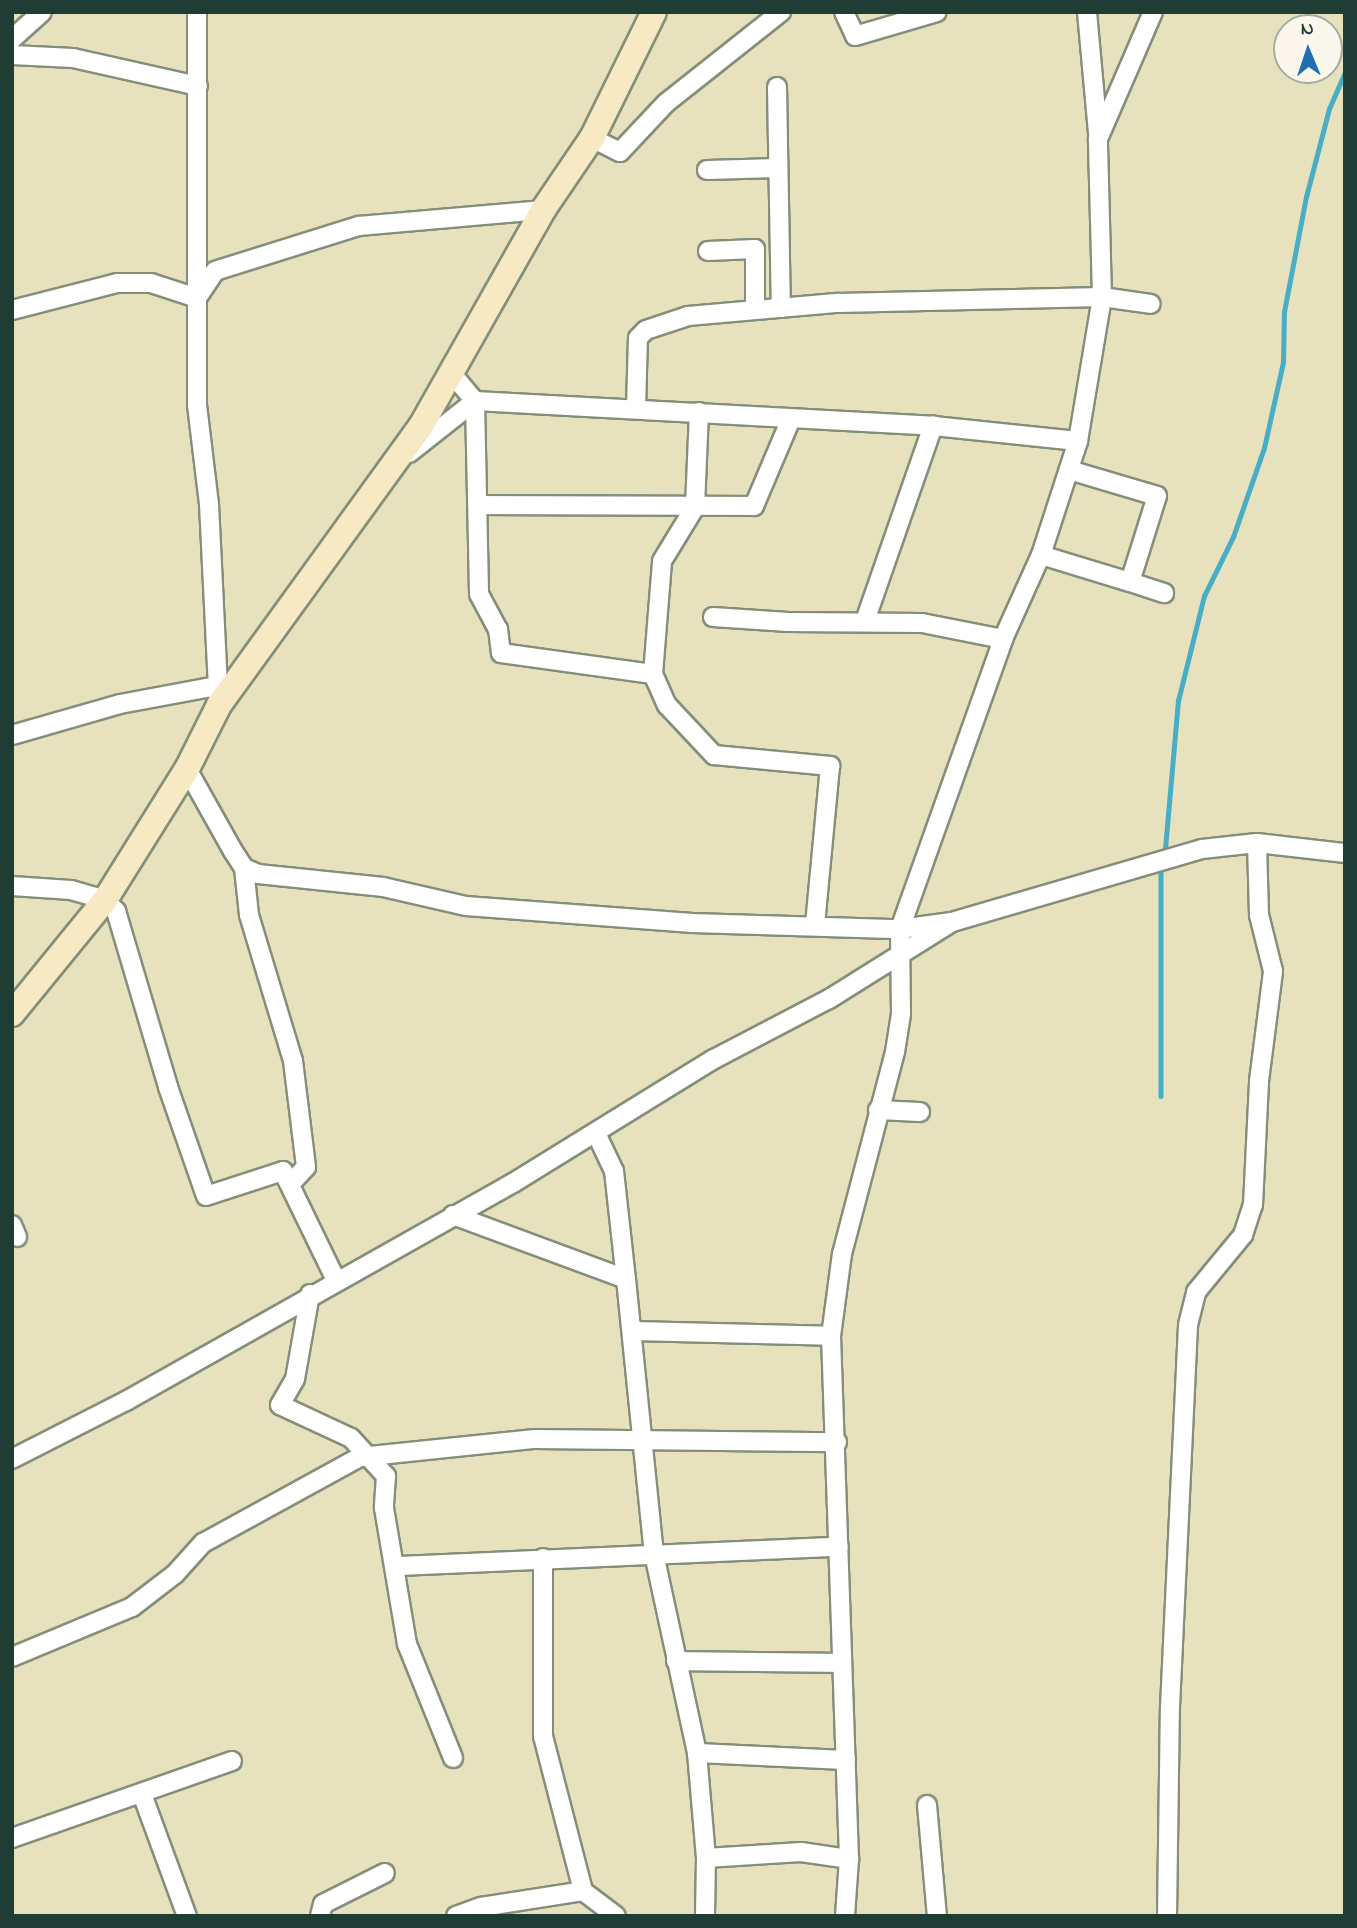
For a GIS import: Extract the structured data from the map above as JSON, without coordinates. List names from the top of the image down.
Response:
{
  "north": "top"
}
